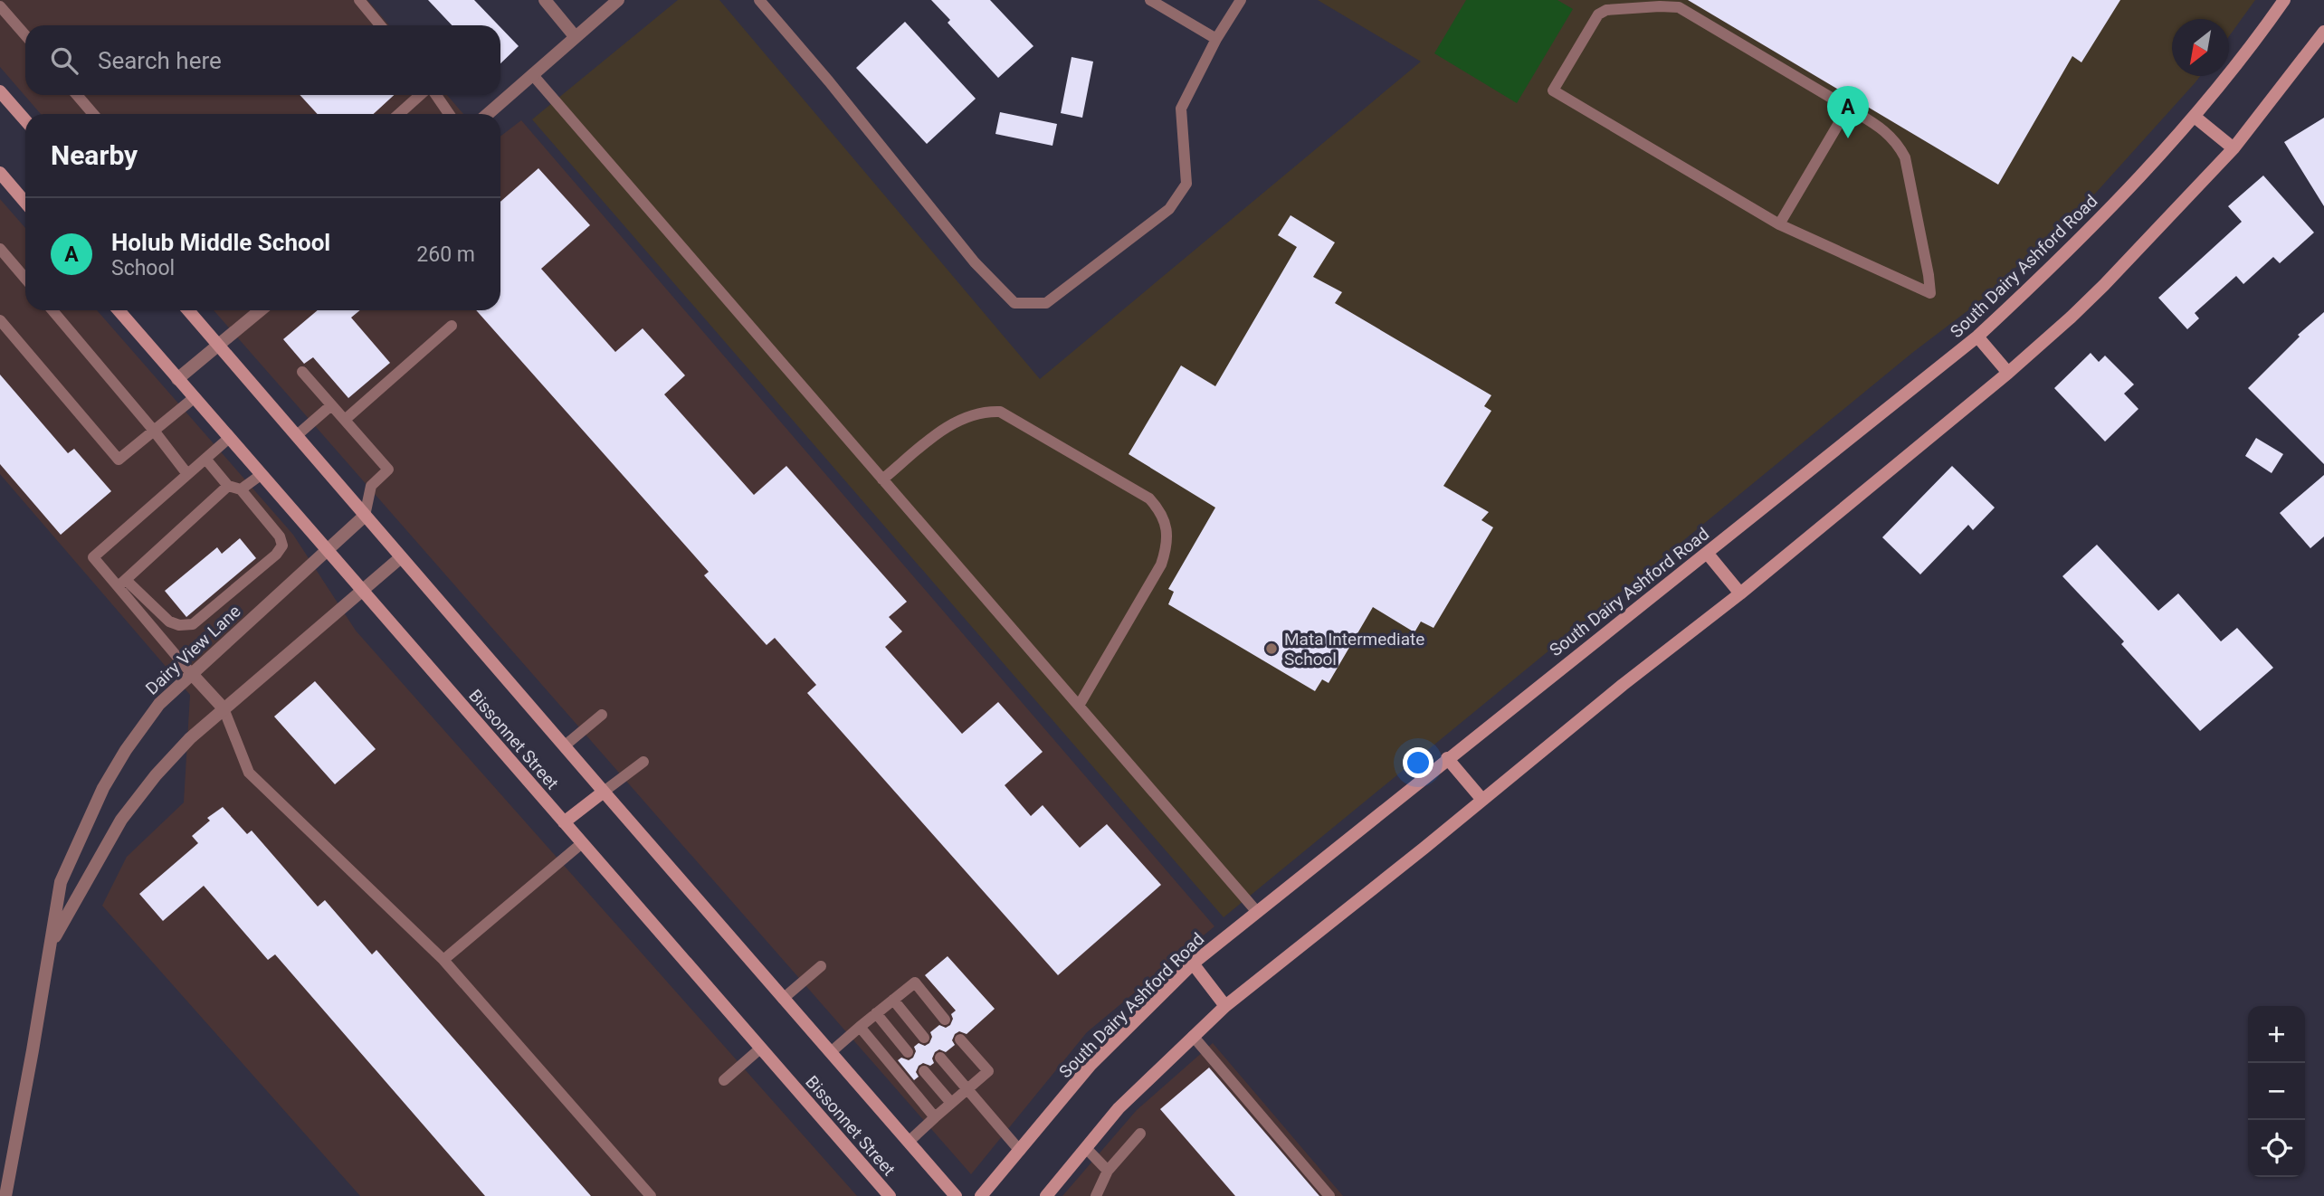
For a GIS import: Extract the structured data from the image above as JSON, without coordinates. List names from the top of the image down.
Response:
{
  "streets": {
    "main road": ["South Dairy Ashford Road", "Bissonnet Street"],
    "street": ["Dairy View Lane"]
  },
  "crossings": [
    ["Dairy View Lane", "Bissonnet Street"]
  ],
  "places": ["Mata Intermediate School"],
  "north": "bottom left",
  "page": {
    "search": "Search here",
    "pins": "A",
    "heading": "Nearby",
    "list": [
      {
        "mark": "A",
        "name": "Holub Middle School",
        "note": "School",
        "value": "260 m"
      }
    ],
    "map_buttons": ["+", "−"]
  }
}
